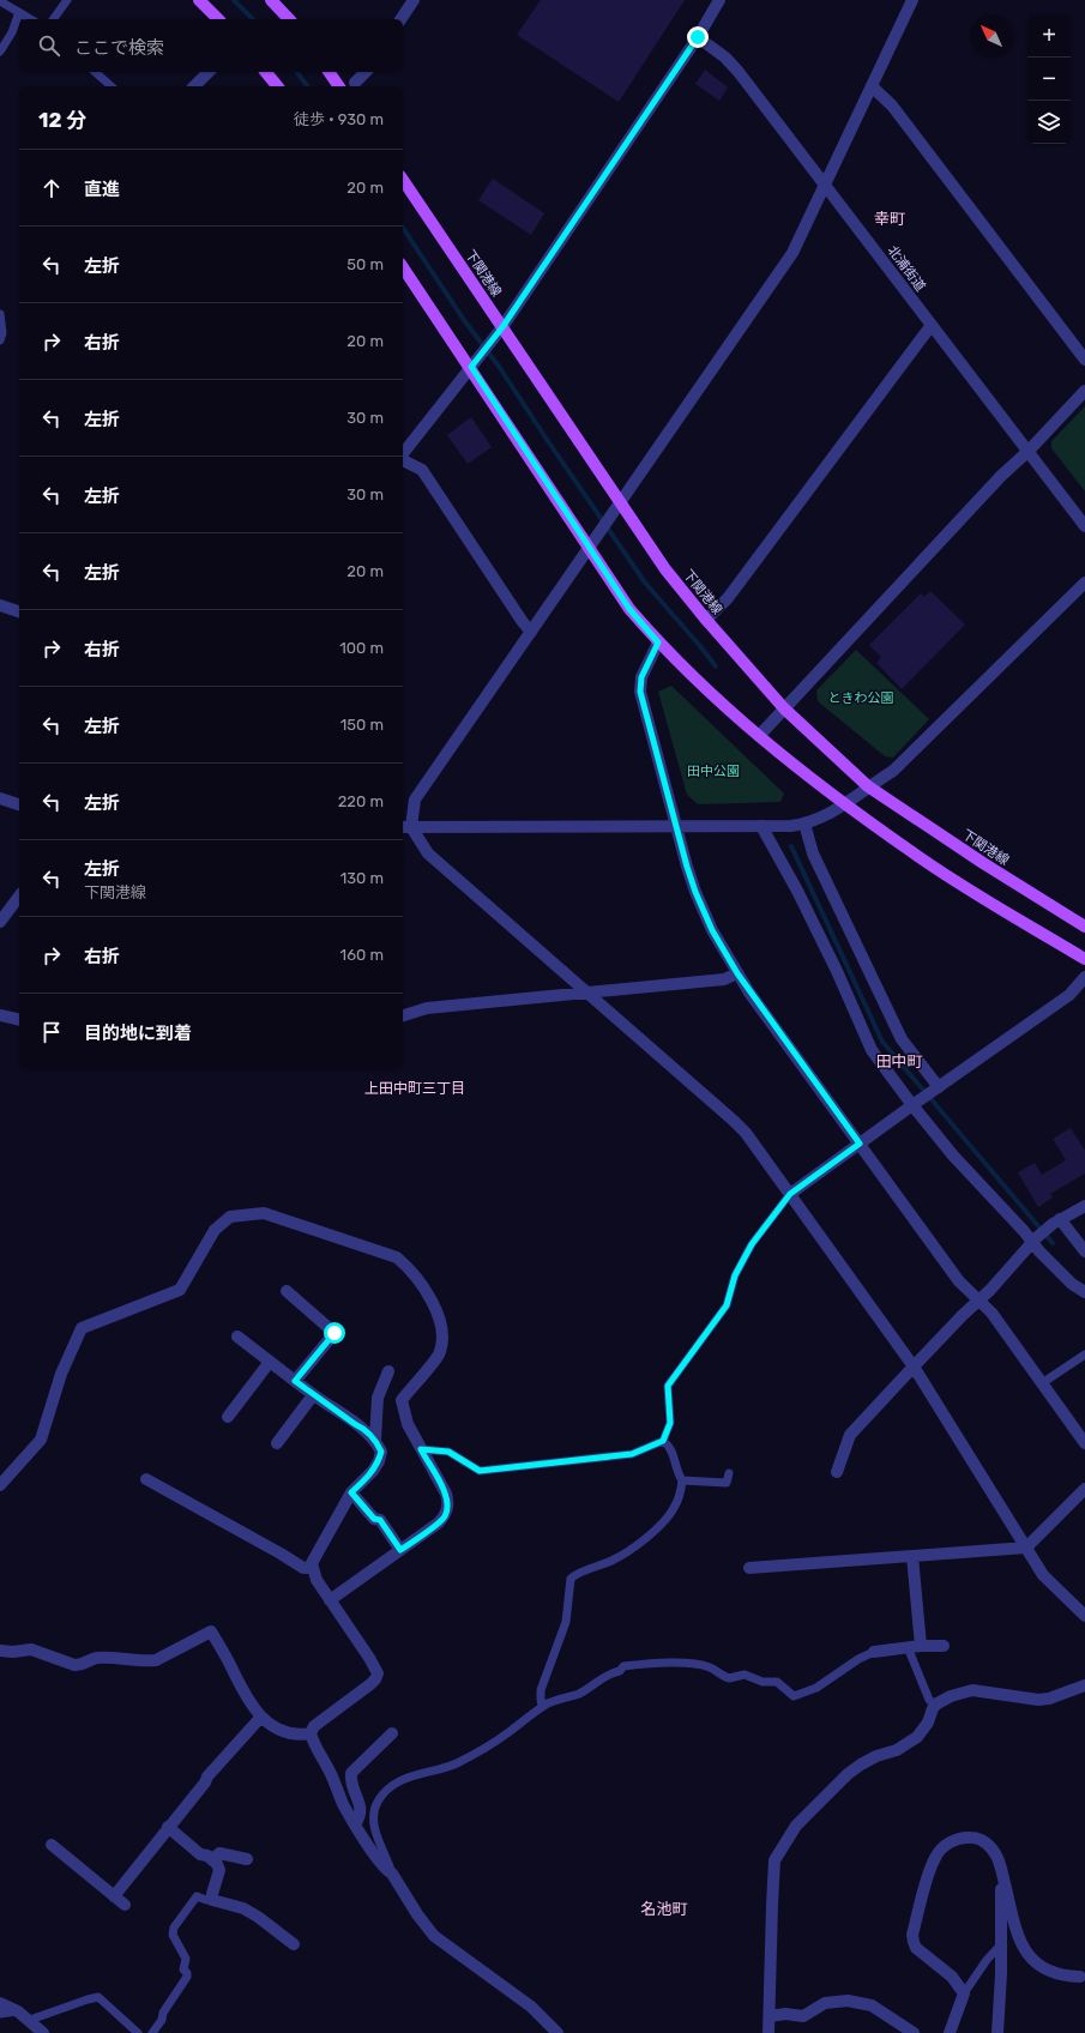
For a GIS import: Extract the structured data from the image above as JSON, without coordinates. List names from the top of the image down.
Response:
{
  "streets": {
    "main road": ["下関港線"],
    "street": ["北浦街道"]
  },
  "districts": [
    "幸町",
    "田中町",
    "上田中町三丁目",
    "名池町"
  ],
  "parks": ["ときわ公園", "田中公園"],
  "north": "top left",
  "page": {
    "map_buttons": ["+", "−"],
    "search": "ここで検索",
    "heading": ["12 分", "徒歩 · 930 m"],
    "list": [
      ["直進", "20 m"],
      ["左折", "50 m"],
      ["右折", "20 m"],
      ["左折", "30 m"],
      ["左折", "30 m"],
      ["左折", "20 m"],
      ["右折", "100 m"],
      ["左折", "150 m"],
      ["左折", "220 m"],
      ["左折", "下関港線", "130 m"],
      ["右折", "160 m"],
      "目的地に到着"
    ]
  }
}
